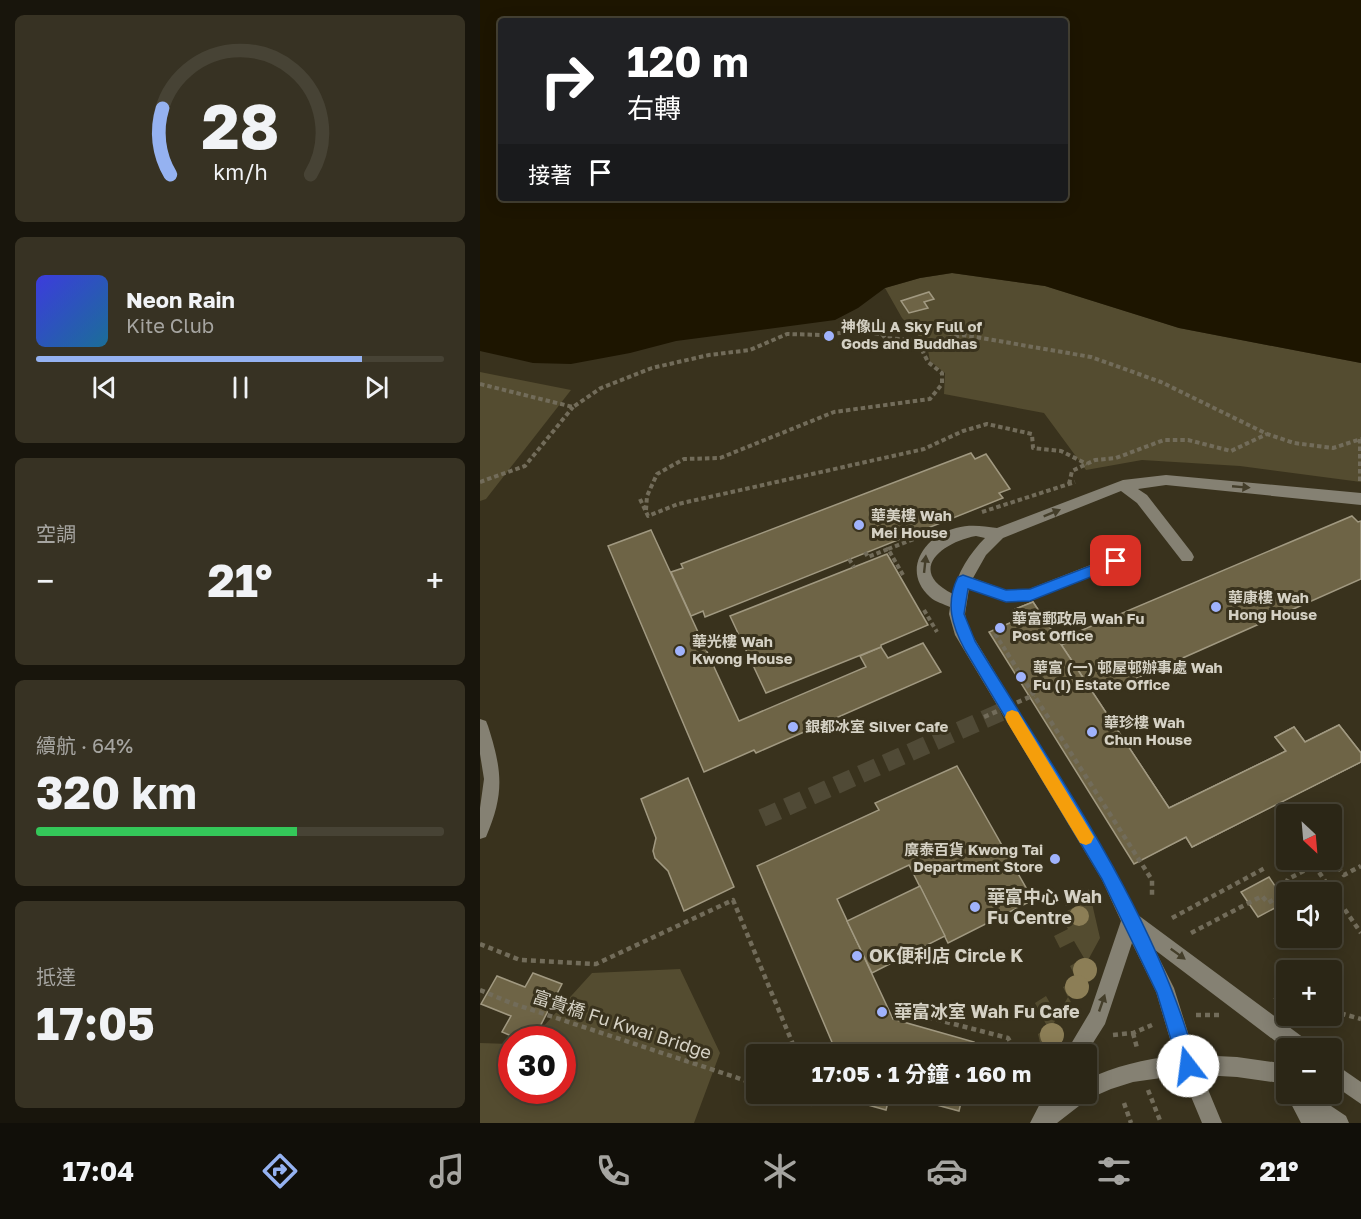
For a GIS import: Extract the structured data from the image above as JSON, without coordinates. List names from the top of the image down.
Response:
{
  "streets": {
    "path": ["富貴橋 Fu Kwai Bridge"]
  },
  "places": [
    "神像山 A Sky Full of Gods and Buddhas",
    "華美樓 Wah Mei House",
    "華康樓 Wah Hong House",
    "華富郵政局 Wah Fu Post Office",
    "華光樓 Wah Kwong House",
    "華富 (一) 邨屋邨辦事處 Wah Fu (I) Estate Office",
    "銀都冰室 Silver Cafe",
    "華珍樓 Wah Chun House",
    "廣泰百貨 Kwong Tai Department Store",
    "華富中心 Wah Fu Centre",
    "OK便利店 Circle K",
    "華富冰室 Wah Fu Cafe"
  ],
  "north": "bottom right",
  "page": {
    "turn": ["120 m", "右轉"],
    "then": "接著",
    "song": ["Neon Rain", "Kite Club"],
    "tile": [
      "空調",
      ["續航 · 64%", "320 km"],
      ["抵達", "17:05"]
    ],
    "heat": ["−", "21°", "+"],
    "map_buttons": ["+", "−"],
    "limit": "30",
    "trip": "17:05 · 1 分鐘 · 160 m",
    "tabs": ["17:04", "21°"],
    "gauge": ["28", "km/h"]
  }
}
